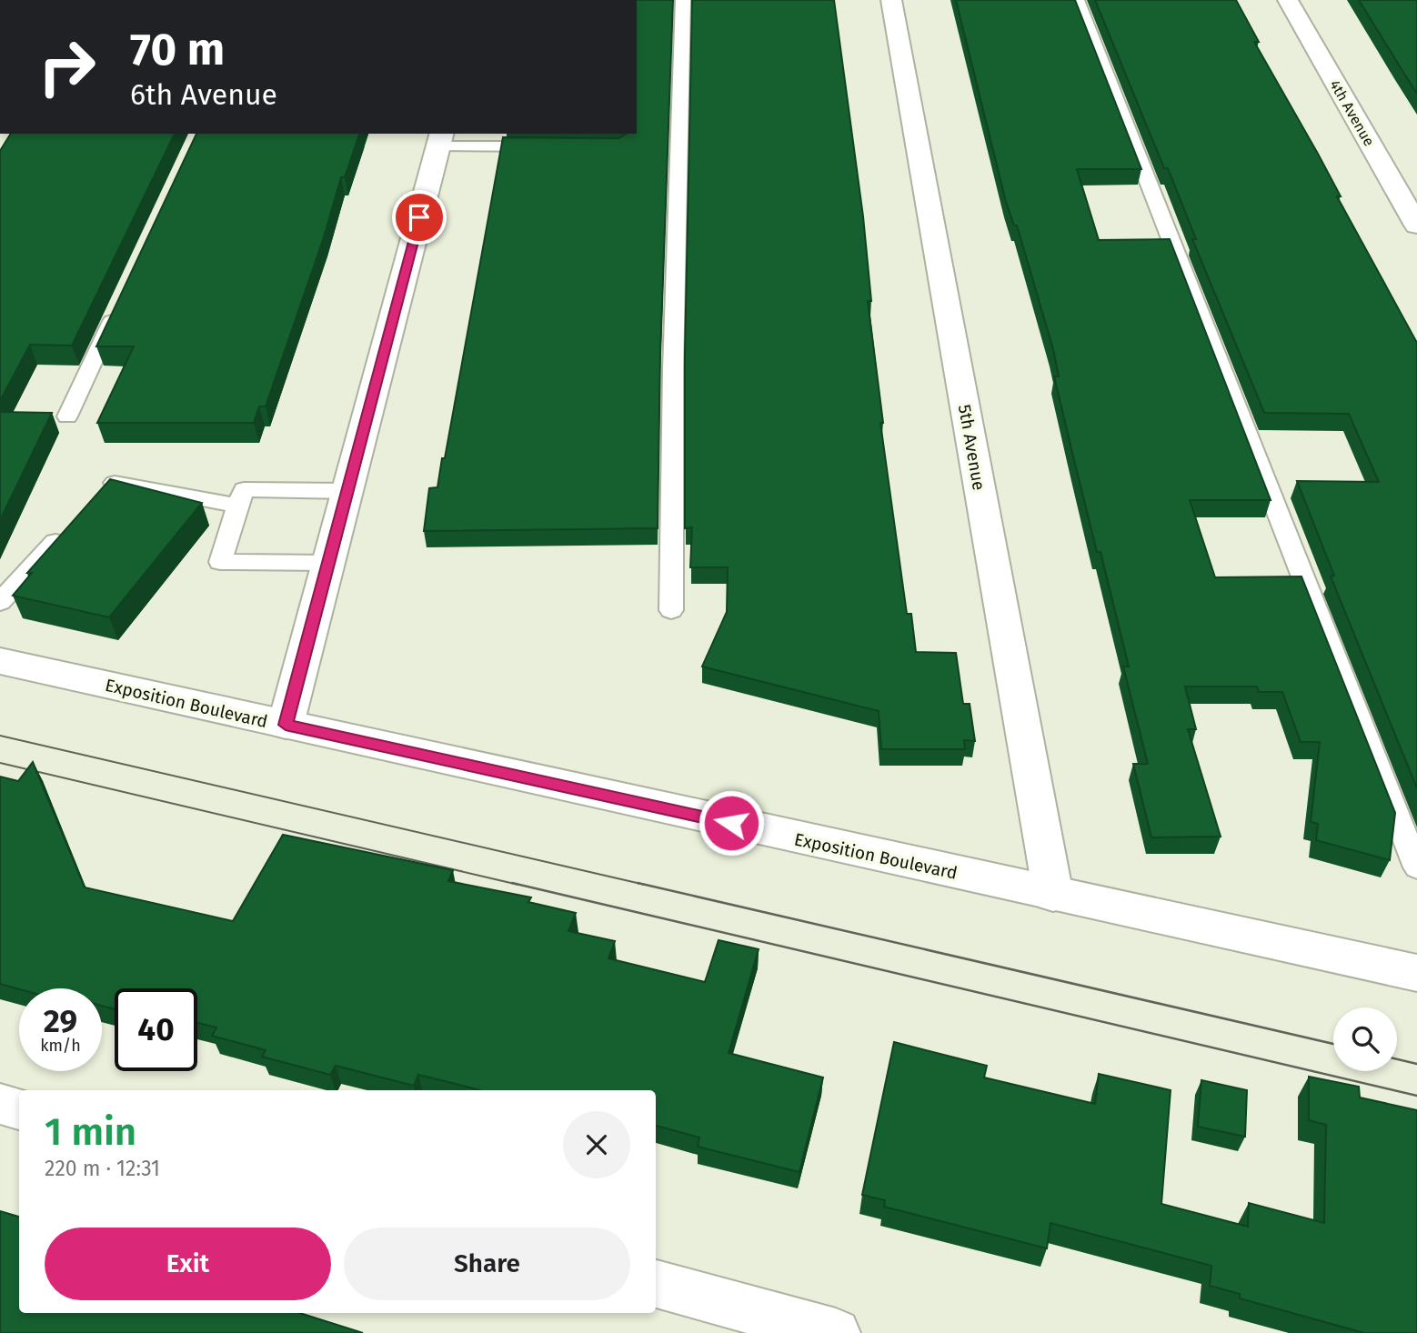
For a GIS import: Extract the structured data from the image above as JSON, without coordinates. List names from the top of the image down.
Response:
{
  "streets": {
    "street": ["4th Avenue", "5th Avenue", "Exposition Boulevard"]
  },
  "crossings": [
    ["5th Avenue", "Exposition Boulevard"]
  ],
  "page": {
    "turn": ["70 m", "6th Avenue"],
    "speed": "29 km/h",
    "limit": "40",
    "heading": ["1 min", "220 m · 12:31"],
    "buttons": ["Exit", "Share"]
  }
}
